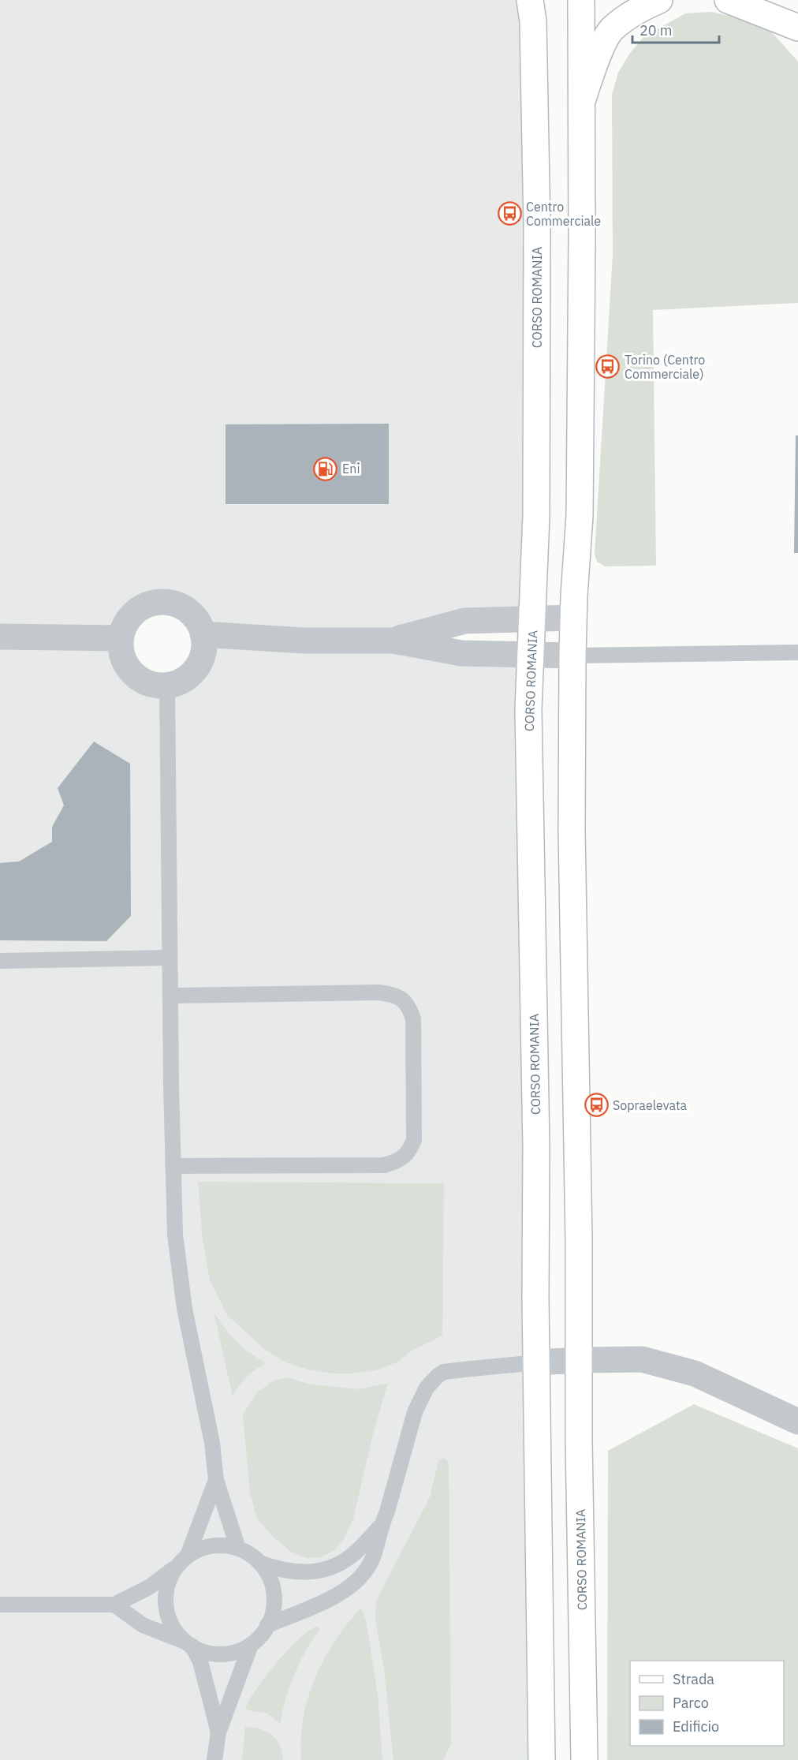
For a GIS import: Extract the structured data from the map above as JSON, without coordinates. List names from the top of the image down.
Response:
{
  "streets": {
    "main road": ["CORSO ROMANIA"]
  },
  "places": {
    "bus stop": ["Centro Commerciale", "Torino (Centro Commerciale)", "Sopraelevata"],
    "fuel station": ["Eni"]
  },
  "legend": ["Strada", "Parco", "Edificio"],
  "scale_bar": "20 m"
}
